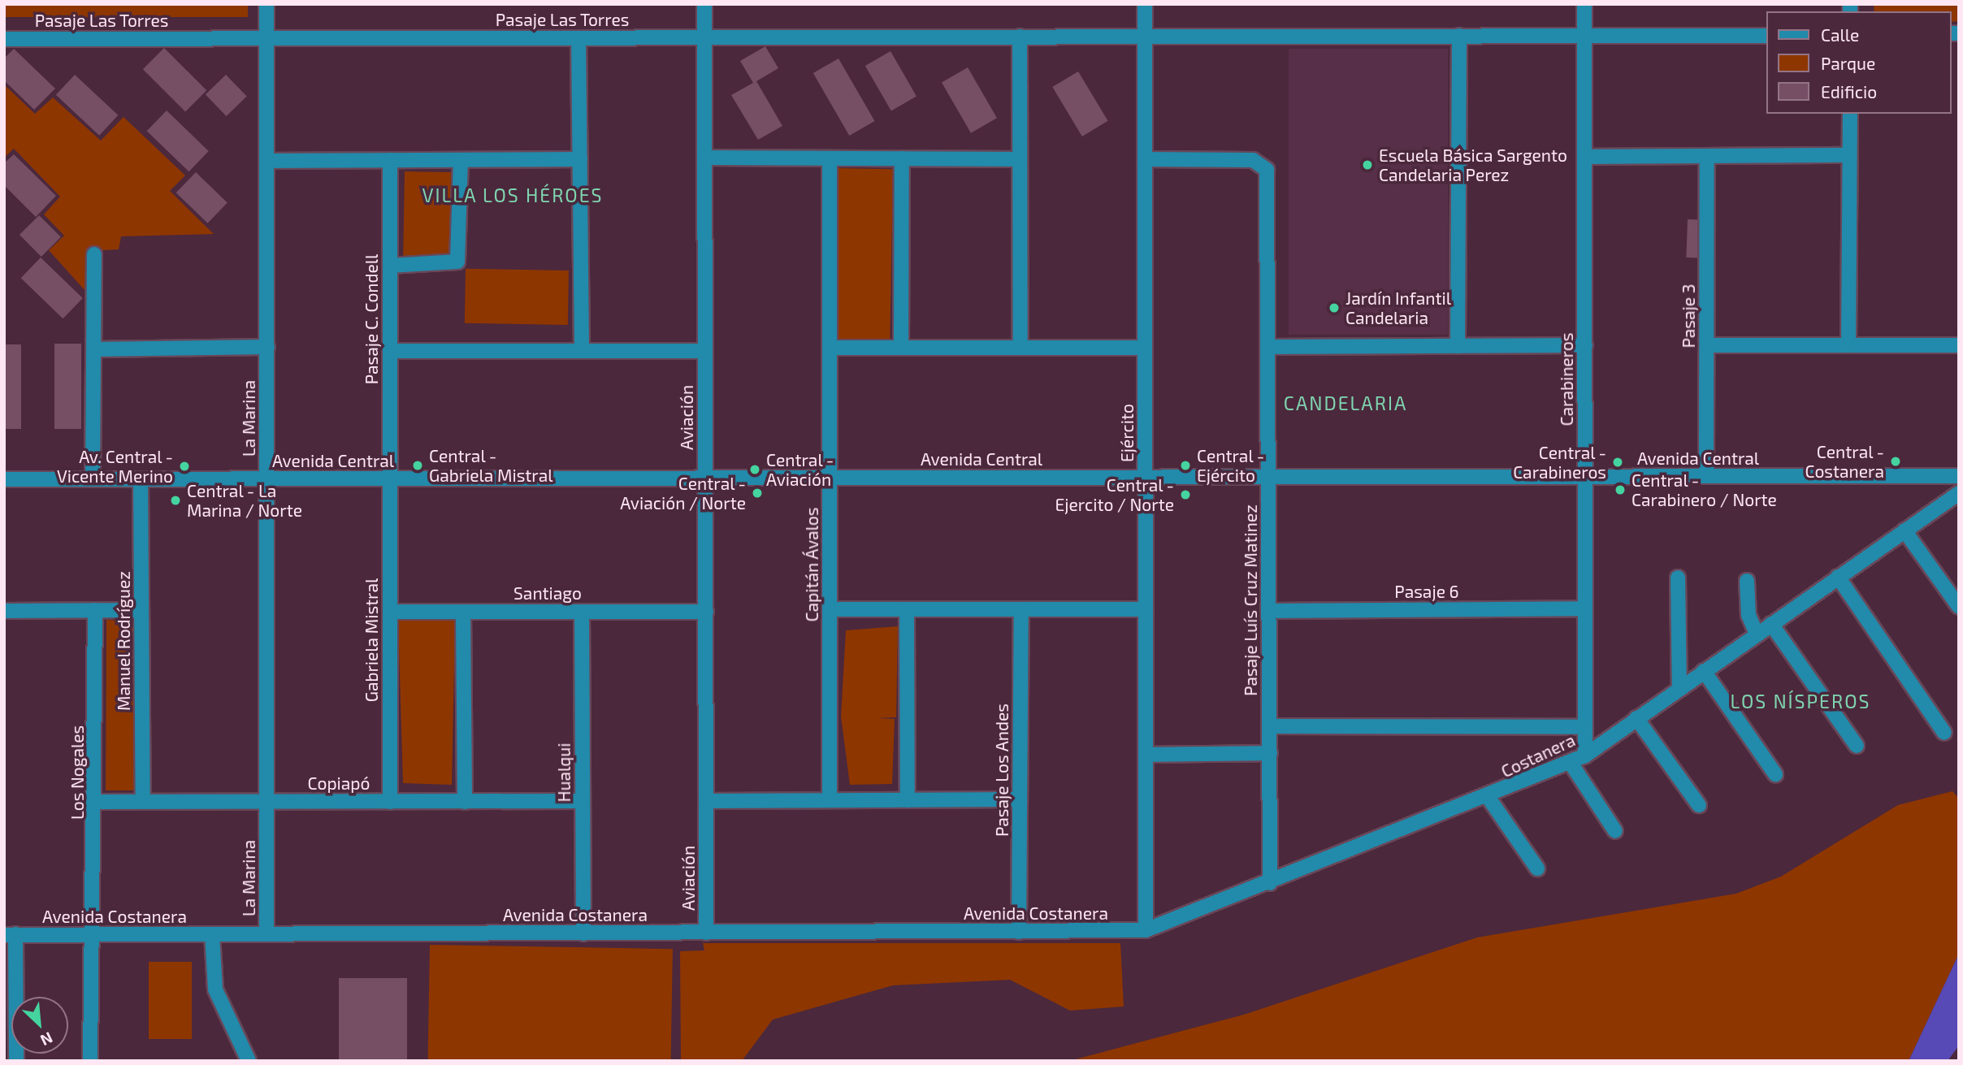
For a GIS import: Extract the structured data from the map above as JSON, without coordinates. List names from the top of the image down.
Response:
{
  "streets": {
    "street": [
      "Pasaje Las Torres",
      "Pasaje 3",
      "Pasaje C. Condell",
      "Carabineros",
      "Aviación",
      "La Marina",
      "Ejército",
      "Avenida Central",
      "Capitán Ávalos",
      "Pasaje 6",
      "Santiago",
      "Pasaje Luís Cruz Matinez",
      "Gabriela Mistral",
      "Manuel Rodríguez",
      "Costanera",
      "Pasaje Los Andes",
      "Los Nogales",
      "Hualqui",
      "Copiapó",
      "Avenida Costanera"
    ]
  },
  "crossings": [
    ["Pasaje Las Torres", "Carabineros"],
    ["Pasaje Las Torres", "Aviación"],
    ["Pasaje Las Torres", "La Marina"],
    ["Pasaje Las Torres", "Ejército"],
    ["Pasaje 3", "Avenida Central"],
    ["Pasaje C. Condell", "Avenida Central"],
    ["Pasaje C. Condell", "Gabriela Mistral"],
    ["Carabineros", "Avenida Central"],
    ["Carabineros", "Pasaje 6"],
    ["Carabineros", "Costanera"],
    ["Aviación", "Avenida Central"],
    ["Aviación", "Santiago"],
    ["Aviación", "Avenida Costanera"],
    ["La Marina", "Avenida Central"],
    ["La Marina", "Copiapó"],
    ["La Marina", "Avenida Costanera"],
    ["Ejército", "Avenida Central"],
    ["Ejército", "Pasaje Luís Cruz Matinez"],
    ["Ejército", "Costanera"],
    ["Ejército", "Avenida Costanera"],
    ["Avenida Central", "Capitán Ávalos"],
    ["Avenida Central", "Pasaje Luís Cruz Matinez"],
    ["Avenida Central", "Gabriela Mistral"],
    ["Avenida Central", "Manuel Rodríguez"],
    ["Pasaje 6", "Pasaje Luís Cruz Matinez"],
    ["Santiago", "Gabriela Mistral"],
    ["Santiago", "Hualqui"],
    ["Pasaje Luís Cruz Matinez", "Costanera"],
    ["Gabriela Mistral", "Copiapó"],
    ["Manuel Rodríguez", "Copiapó"],
    ["Costanera", "Avenida Costanera"],
    ["Pasaje Los Andes", "Avenida Costanera"],
    ["Los Nogales", "Copiapó"],
    ["Los Nogales", "Avenida Costanera"],
    ["Hualqui", "Copiapó"],
    ["Hualqui", "Avenida Costanera"]
  ],
  "districts": ["VILLA LOS HÉROES", "CANDELARIA", "LOS NÍSPEROS"],
  "places": [
    "Escuela Básica Sargento Candelaria Perez",
    "Jardín Infantil Candelaria",
    "Central - Costanera",
    "Central - Carabineros",
    "Central - Gabriela Mistral",
    "Central - Ejército",
    "Av. Central - Vicente Merino",
    "Central - Aviación",
    "Central - Carabinero / Norte",
    "Central - Aviación / Norte",
    "Central - Ejercito / Norte",
    "Central - La Marina / Norte"
  ],
  "legend": ["Calle", "Parque", "Edificio"],
  "north": "bottom right"
}
